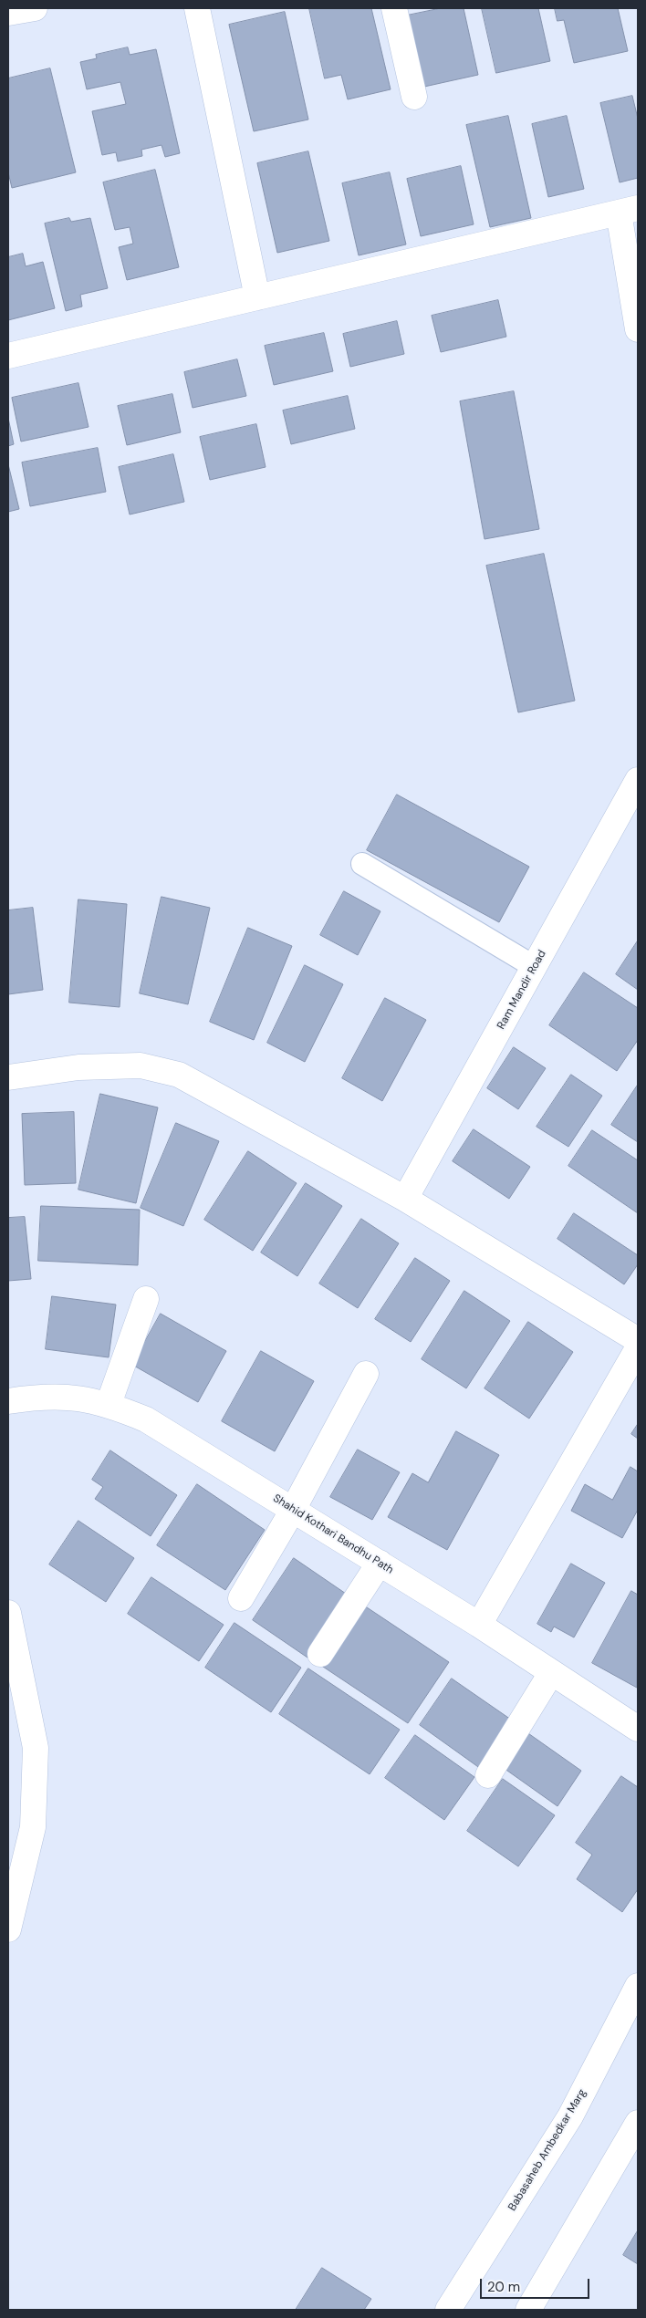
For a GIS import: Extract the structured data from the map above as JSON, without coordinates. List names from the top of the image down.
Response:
{
  "streets": {
    "street": ["Ram Mandir Road", "Shahid Kothari Bandhu Path", "Babasaheb Ambedkar Marg"]
  },
  "scale_bar": "20 m"
}
